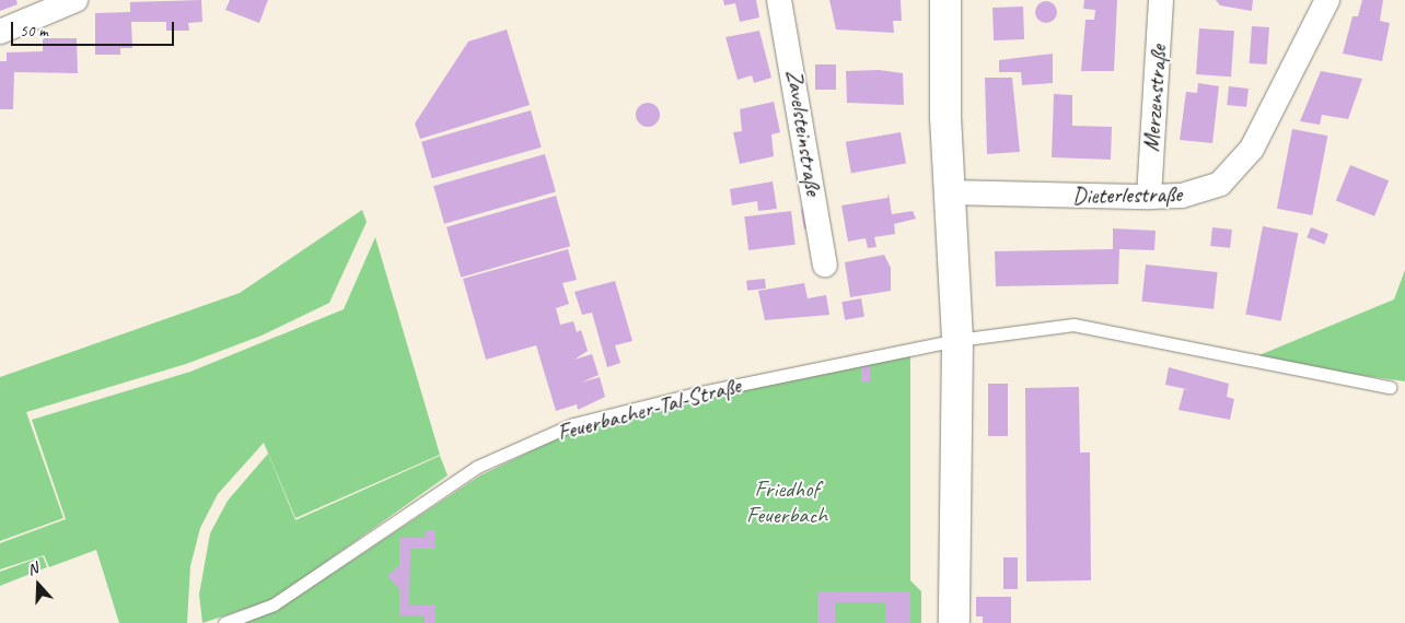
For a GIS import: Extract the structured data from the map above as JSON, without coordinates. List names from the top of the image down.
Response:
{
  "streets": {
    "street": ["Merzenstraße", "Zavelsteinstraße", "Dieterlestraße"],
    "lane": ["Feuerbacher-Tal-Straße"]
  },
  "crossings": [
    ["Merzenstraße", "Dieterlestraße"]
  ],
  "parks": ["Friedhof Feuerbach"],
  "scale_bar": "50 m",
  "north": "top"
}
